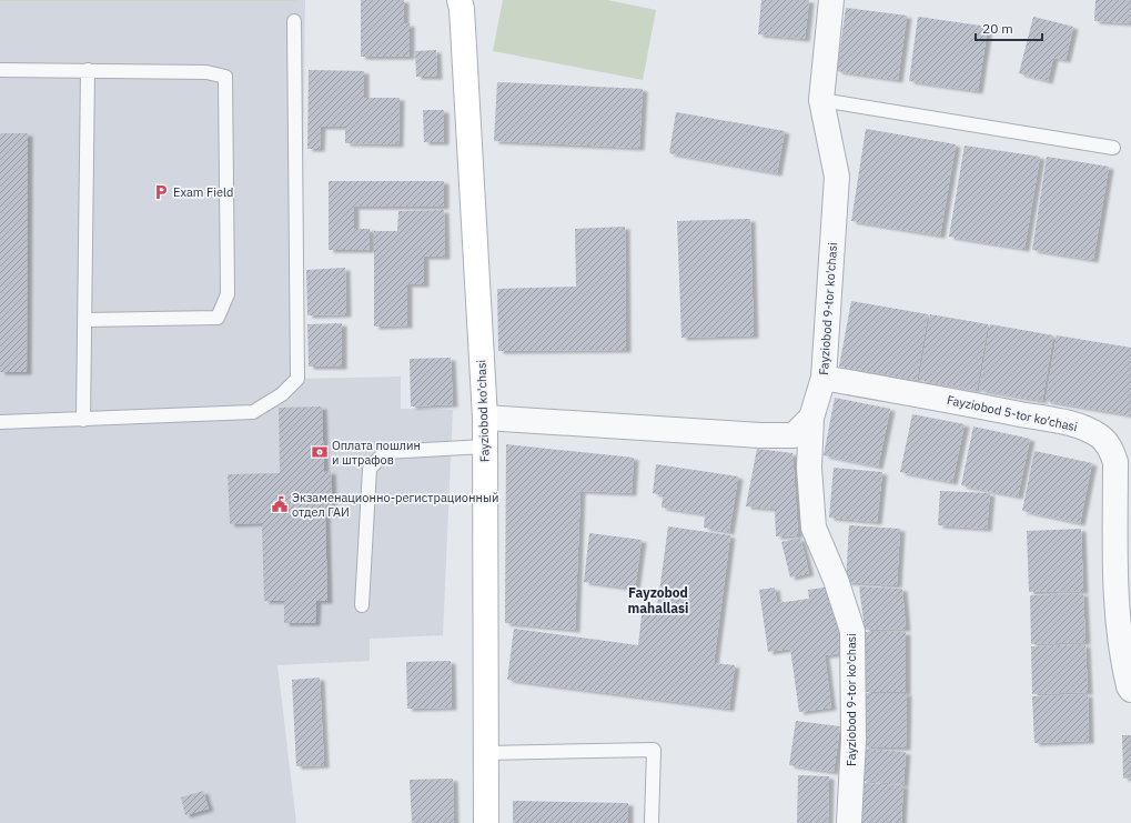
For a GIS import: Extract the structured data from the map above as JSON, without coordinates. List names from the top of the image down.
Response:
{
  "streets": {
    "street": ["Fayziobod 9-tor ko'chasi", "Fayziobod ko'chasi", "Fayziobod 5-tor ko'chasi"]
  },
  "crossings": [
    ["Fayziobod 9-tor ko'chasi", "Fayziobod 5-tor ko'chasi"]
  ],
  "districts": ["Fayzobod mahallasi"],
  "places": {
    "parking": ["Exam Field"],
    "bank": ["Оплата пошлин и штрафов"],
    "public building": ["Экзаменационно-регистрационный отдел ГАИ"]
  },
  "scale_bar": "20 m"
}
